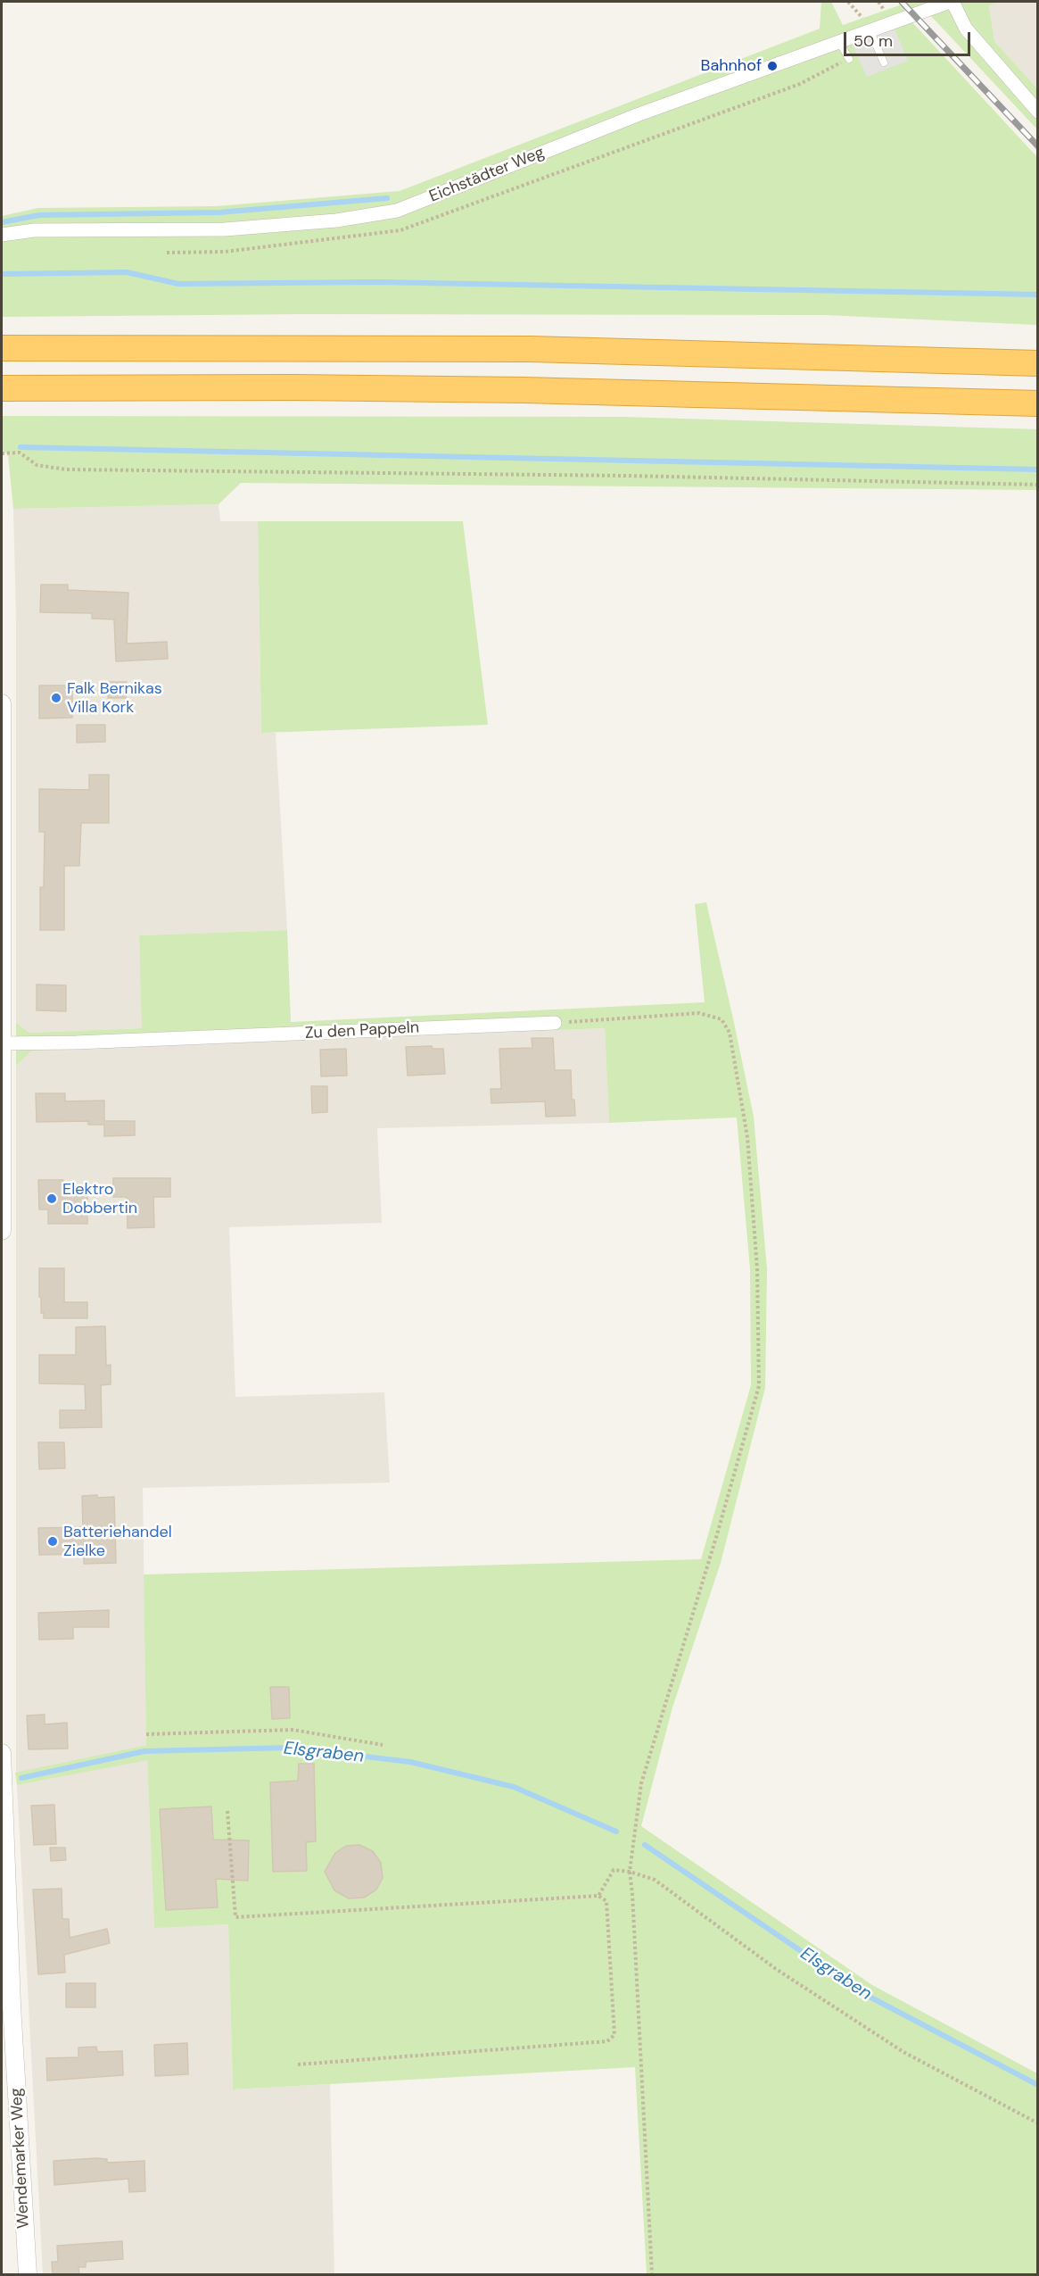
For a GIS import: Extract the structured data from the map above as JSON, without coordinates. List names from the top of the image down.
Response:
{
  "streets": {
    "street": ["Eichstädter Weg", "Zu den Pappeln", "Wendemarker Weg"]
  },
  "water": ["Elsgraben"],
  "places": [
    "Bahnhof",
    "Falk Bernikas Villa Kork",
    "Elektro Dobbertin",
    "Batteriehandel Zielke"
  ],
  "scale_bar": "50 m"
}
